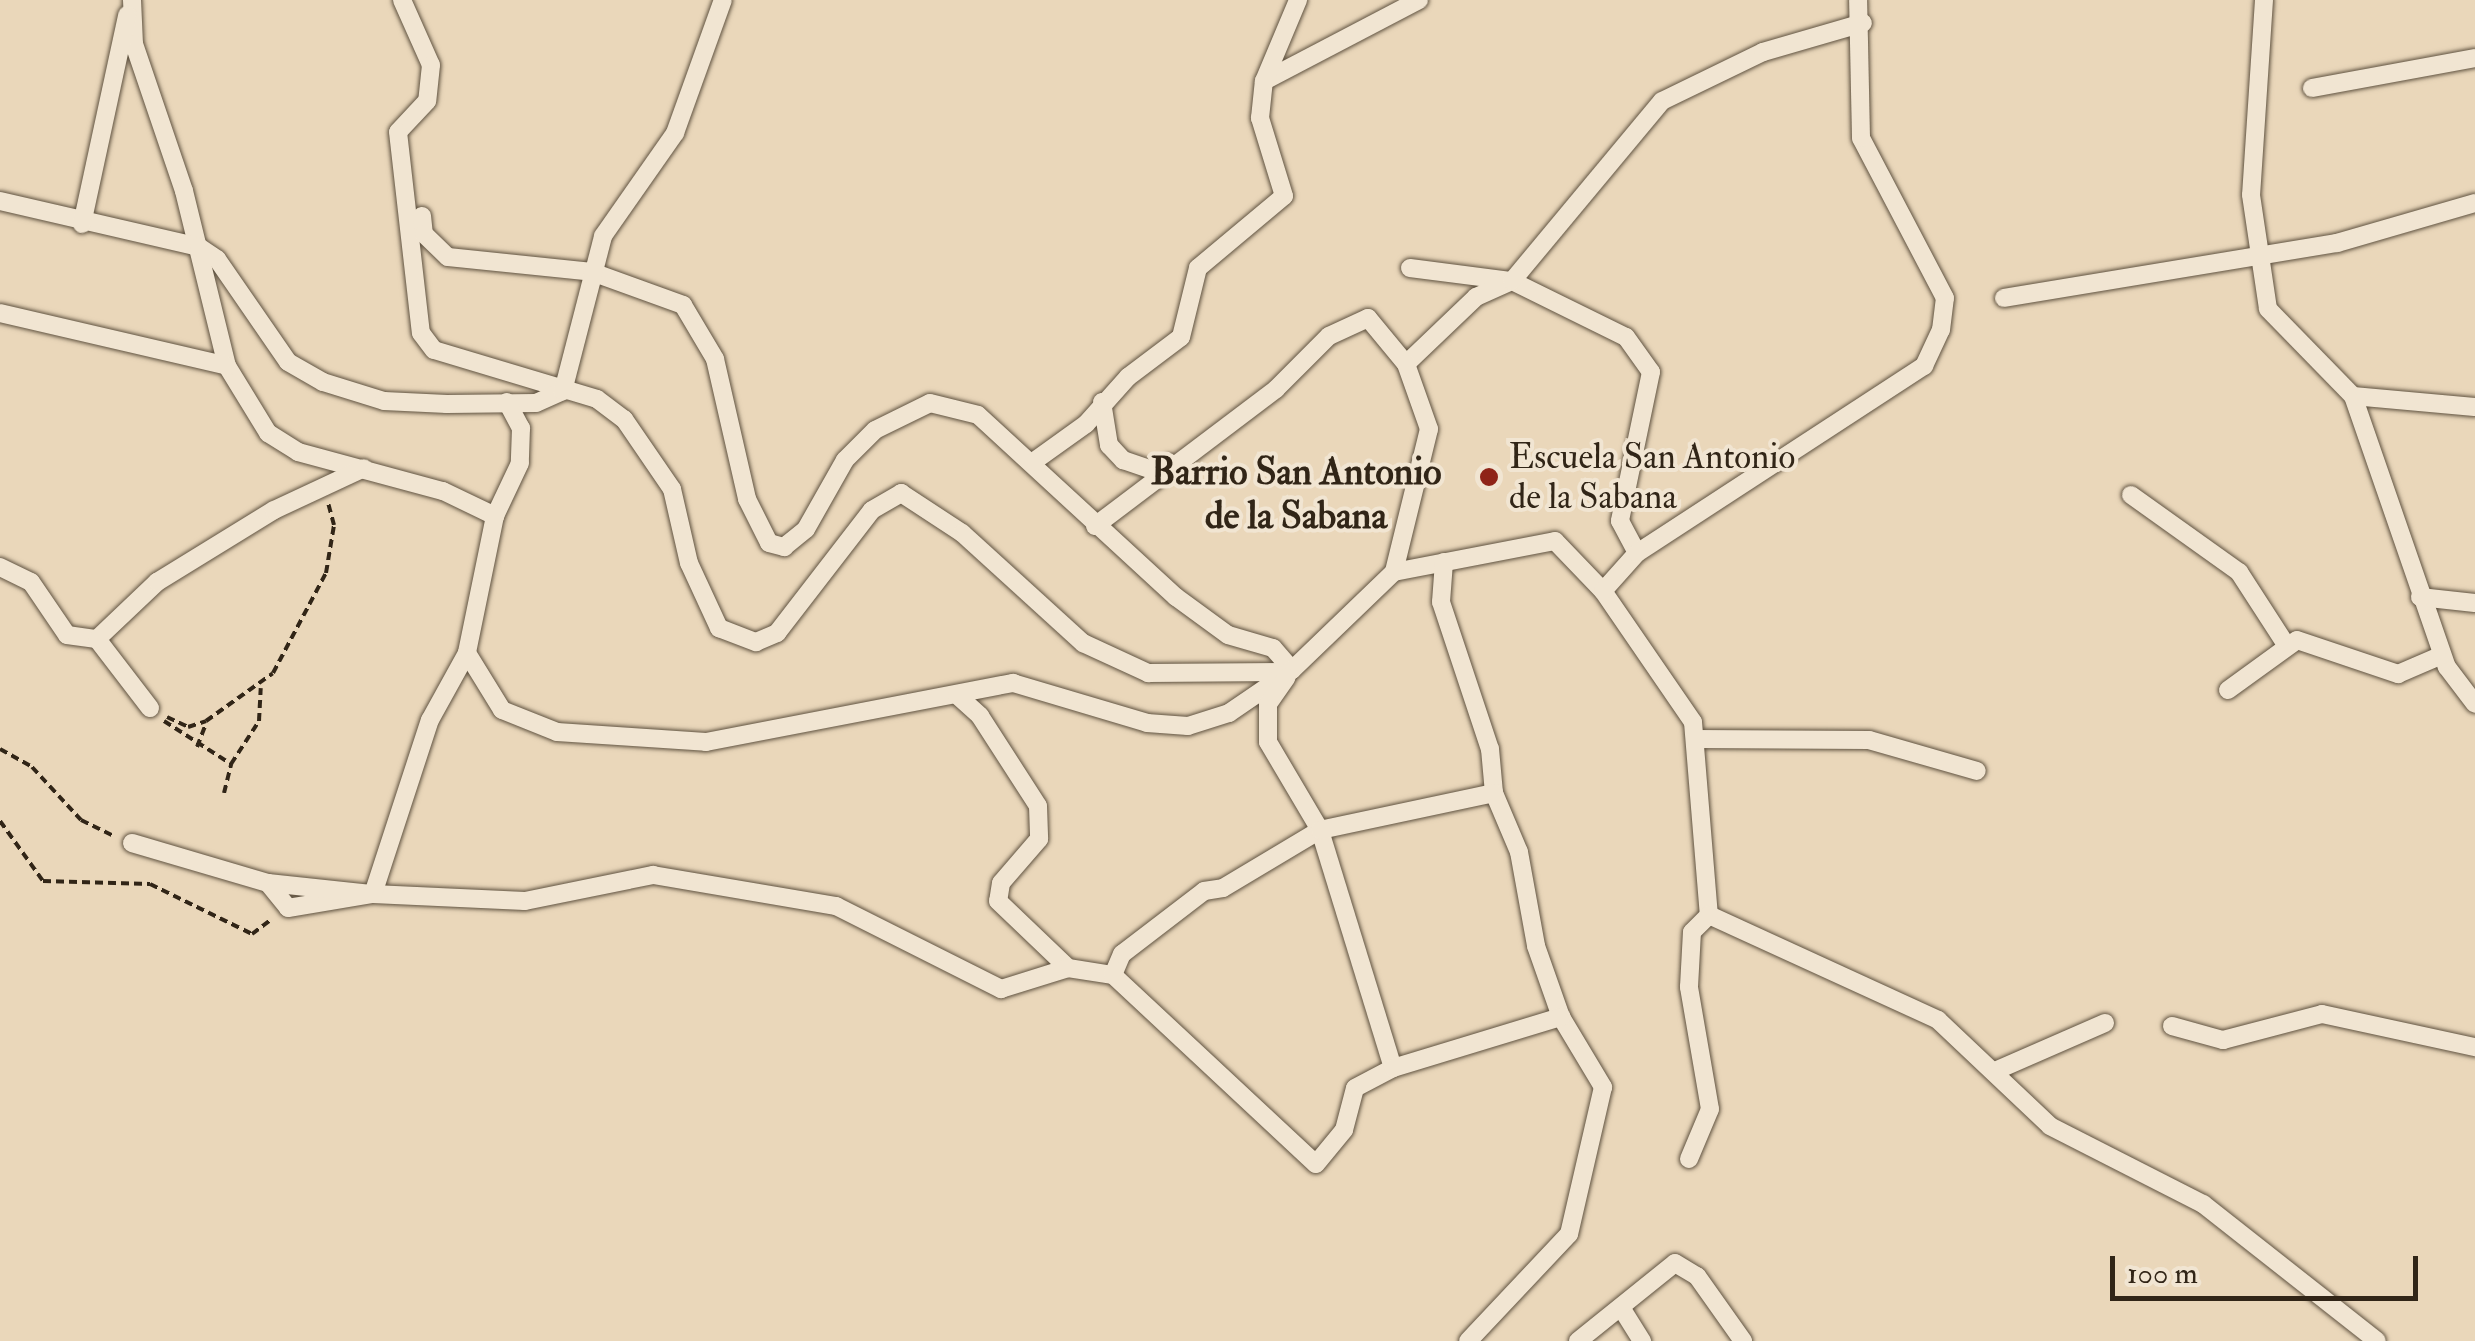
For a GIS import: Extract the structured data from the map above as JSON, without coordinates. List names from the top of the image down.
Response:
{
  "districts": ["Barrio San Antonio de la Sabana"],
  "places": ["Escuela San Antonio de la Sabana"],
  "scale_bar": "100 m"
}
